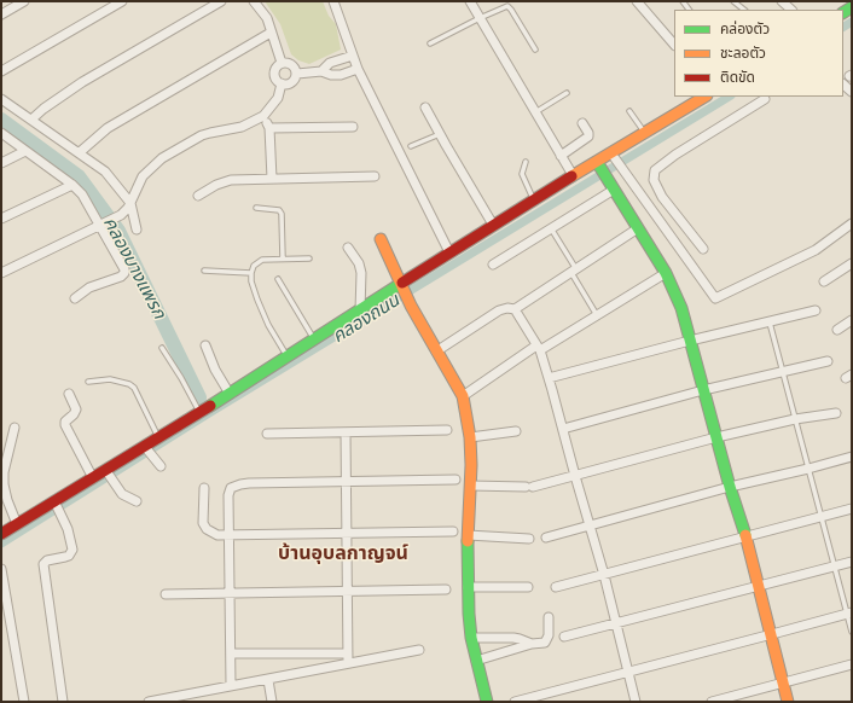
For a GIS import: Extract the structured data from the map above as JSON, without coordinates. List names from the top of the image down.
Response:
{
  "districts": ["บ้านอุบลกาญจน์"],
  "water": ["คลองบางแพรก", "คลองถนน"],
  "legend": ["คล่องตัว", "ชะลอตัว", "ติดขัด"]
}
